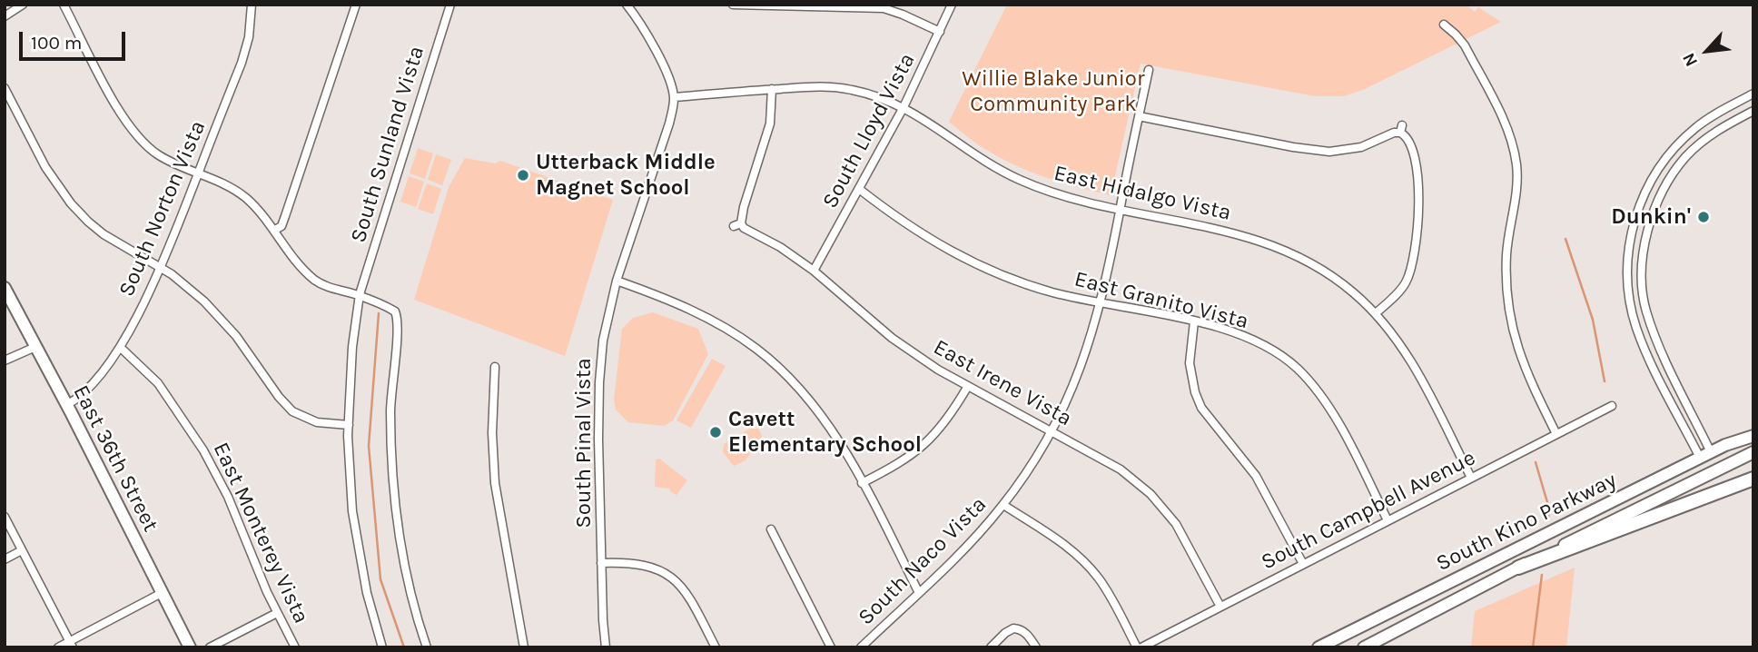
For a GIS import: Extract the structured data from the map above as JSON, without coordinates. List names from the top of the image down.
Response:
{
  "streets": {
    "main road": ["East 36th Street", "South Kino Parkway"],
    "street": [
      "South Lloyd Vista",
      "South Sunland Vista",
      "East Hidalgo Vista",
      "South Norton Vista",
      "East Granito Vista",
      "East Irene Vista",
      "South Pinal Vista",
      "South Campbell Avenue",
      "East Monterey Vista",
      "South Naco Vista"
    ]
  },
  "crossings": [
    ["South Lloyd Vista", "East Hidalgo Vista"],
    ["South Lloyd Vista", "East Granito Vista"],
    ["South Lloyd Vista", "East Irene Vista"],
    ["East Hidalgo Vista", "East Irene Vista"],
    ["East Hidalgo Vista", "South Pinal Vista"],
    ["East Hidalgo Vista", "South Campbell Avenue"],
    ["East Hidalgo Vista", "South Naco Vista"],
    ["South Norton Vista", "East 36th Street"],
    ["South Norton Vista", "East Monterey Vista"],
    ["East Granito Vista", "South Campbell Avenue"],
    ["East Granito Vista", "South Naco Vista"],
    ["East Irene Vista", "South Campbell Avenue"],
    ["East Irene Vista", "South Naco Vista"]
  ],
  "parks": ["Willie Blake Junior Community Park"],
  "places": ["Utterback Middle Magnet School", "Dunkin'", "Cavett Elementary School"],
  "scale_bar": "100 m",
  "north": "bottom left"
}
